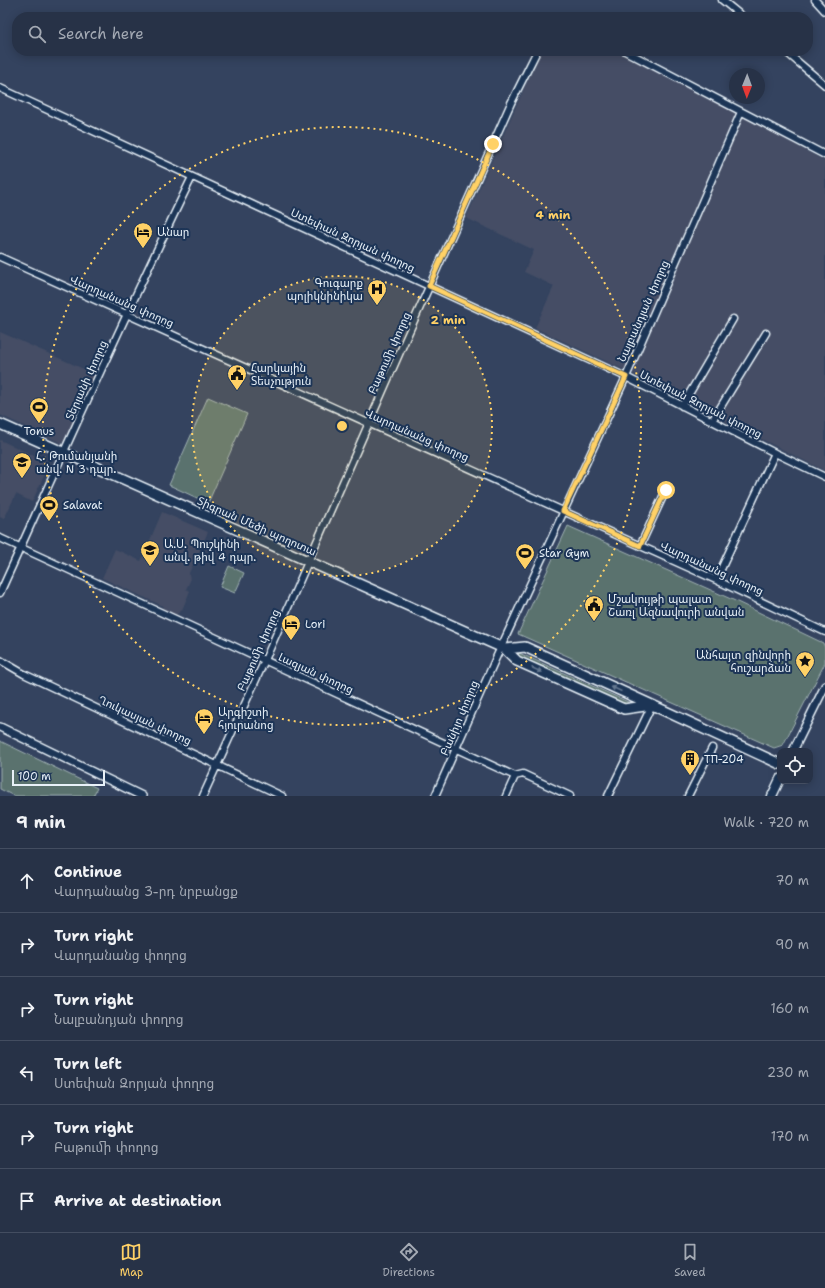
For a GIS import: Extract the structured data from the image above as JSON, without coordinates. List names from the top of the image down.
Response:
{
  "streets": {
    "main road": ["Տիգրան Մեծի պողոտա"],
    "street": [
      "Ստեփան Զորյան փողոց",
      "Վարդանանց փողոց",
      "Նալբանդյան փողոց",
      "Բաթումի փողոց",
      "Տերյանի փողոց",
      "Լազյան փողոց",
      "Բանիյո փողոց",
      "Ղուկասյան փողոց"
    ]
  },
  "crossings": [
    ["Ստեփան Զորյան փողոց", "Նալբանդյան փողոց"],
    ["Ստեփան Զորյան փողոց", "Բաթումի փողոց"],
    ["Ստեփան Զորյան փողոց", "Տերյանի փողոց"],
    ["Վարդանանց փողոց", "Նալբանդյան փողոց"],
    ["Վարդանանց փողոց", "Բաթումի փողոց"],
    ["Վարդանանց փողոց", "Տերյանի փողոց"],
    ["Նալբանդյան փողոց", "Տիգրան Մեծի պողոտա"],
    ["Նալբանդյան փողոց", "Բանիյո փողոց"],
    ["Բաթումի փողոց", "Տիգրան Մեծի պողոտա"],
    ["Բաթումի փողոց", "Լազյան փողոց"],
    ["Բաթումի փողոց", "Ղուկասյան փողոց"],
    ["Տերյանի փողոց", "Տիգրան Մեծի պողոտա"],
    ["Տերյանի փողոց", "Լազյան փողոց"],
    ["Տիգրան Մեծի պողոտա", "Բանիյո փողոց"],
    ["Լազյան փողոց", "Բանիյո փողոց"]
  ],
  "places": {
    "hotel": ["Անար", "Lori", "Արգիշտի հյուրանոց"],
    "hospital": ["Գուգարք պոլիկնինիկա"],
    "public building": ["Հարկային Տեսչություն", "Մշակույթի պալատ Շառլ Ազնավուրի անվան"],
    "sports": ["Tonus", "Salavat", "Star Gym"],
    "school or university": ["Հ. Թումանյանի անվ. N 3 դպր.", "Ա.Ս. Պուշկինի անվ. թիվ 4 դպր."],
    "place": ["Անհայտ զինվորի հուշարձան"],
    "building": ["ТП-204"]
  },
  "scale_bar": "100 m",
  "north": "bottom",
  "page": {
    "search": "Search here",
    "scale": "100 m",
    "heading": ["9 min", "Walk · 720 m"],
    "list": [
      ["Continue", "Վարդանանց 3-րդ նրբանցք", "70 m"],
      ["Turn right", "Վարդանանց փողոց", "90 m"],
      ["Turn right", "Նալբանդյան փողոց", "160 m"],
      ["Turn left", "Ստեփան Զորյան փողոց", "230 m"],
      ["Turn right", "Բաթումի փողոց", "170 m"],
      "Arrive at destination"
    ],
    "nav": ["Map", "Directions", "Saved"]
  },
  "rings": ["4 min", "2 min"]
}
